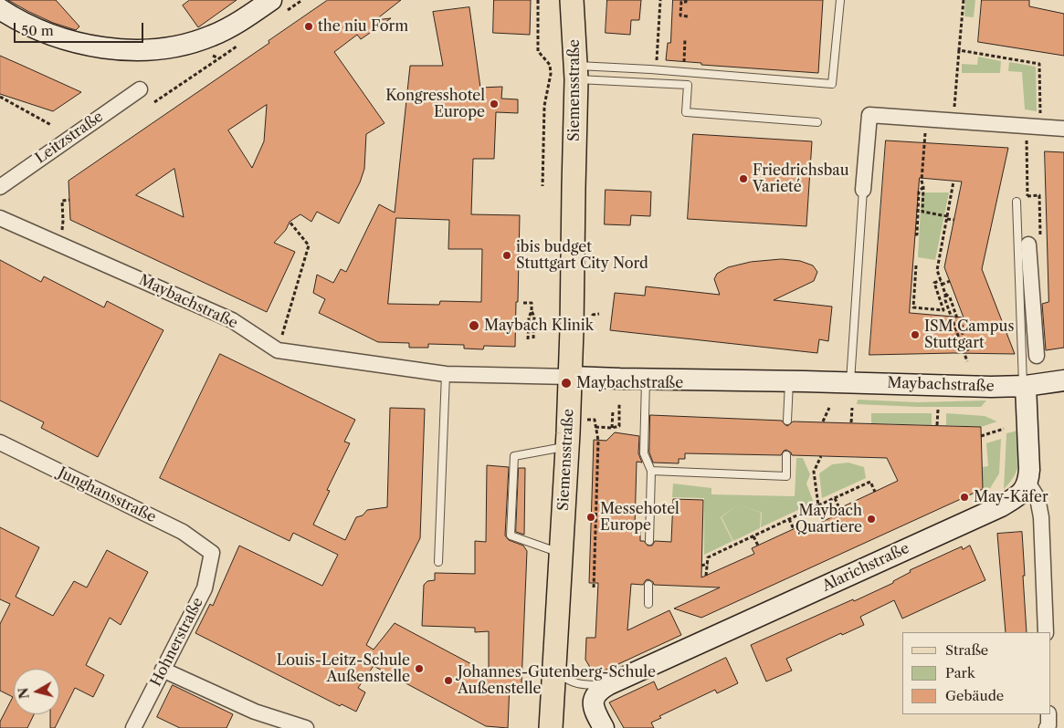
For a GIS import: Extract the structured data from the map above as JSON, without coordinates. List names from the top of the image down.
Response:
{
  "streets": {
    "main road": ["Siemensstraße", "Maybachstraße", "Alarichstraße"],
    "street": ["Leitzstraße", "Junghansstraße", "Hohnerstraße"]
  },
  "crossings": [
    ["Siemensstraße", "Maybachstraße"],
    ["Junghansstraße", "Hohnerstraße"]
  ],
  "places": [
    "the niu Form",
    "Kongresshotel Europe",
    "Friedrichsbau Varieté",
    "ibis budget Stuttgart City Nord",
    "Maybach Klinik",
    "ISM Campus Stuttgart",
    "Maybachstraße",
    "May-Käfer",
    "Messehotel Europe",
    "Maybach Quartiere",
    "Louis-Leitz-Schule Außenstelle",
    "Johannes-Gutenberg-Schule Außenstelle"
  ],
  "legend": ["Straße", "Park", "Gebäude"],
  "scale_bar": "50 m",
  "north": "left"
}
